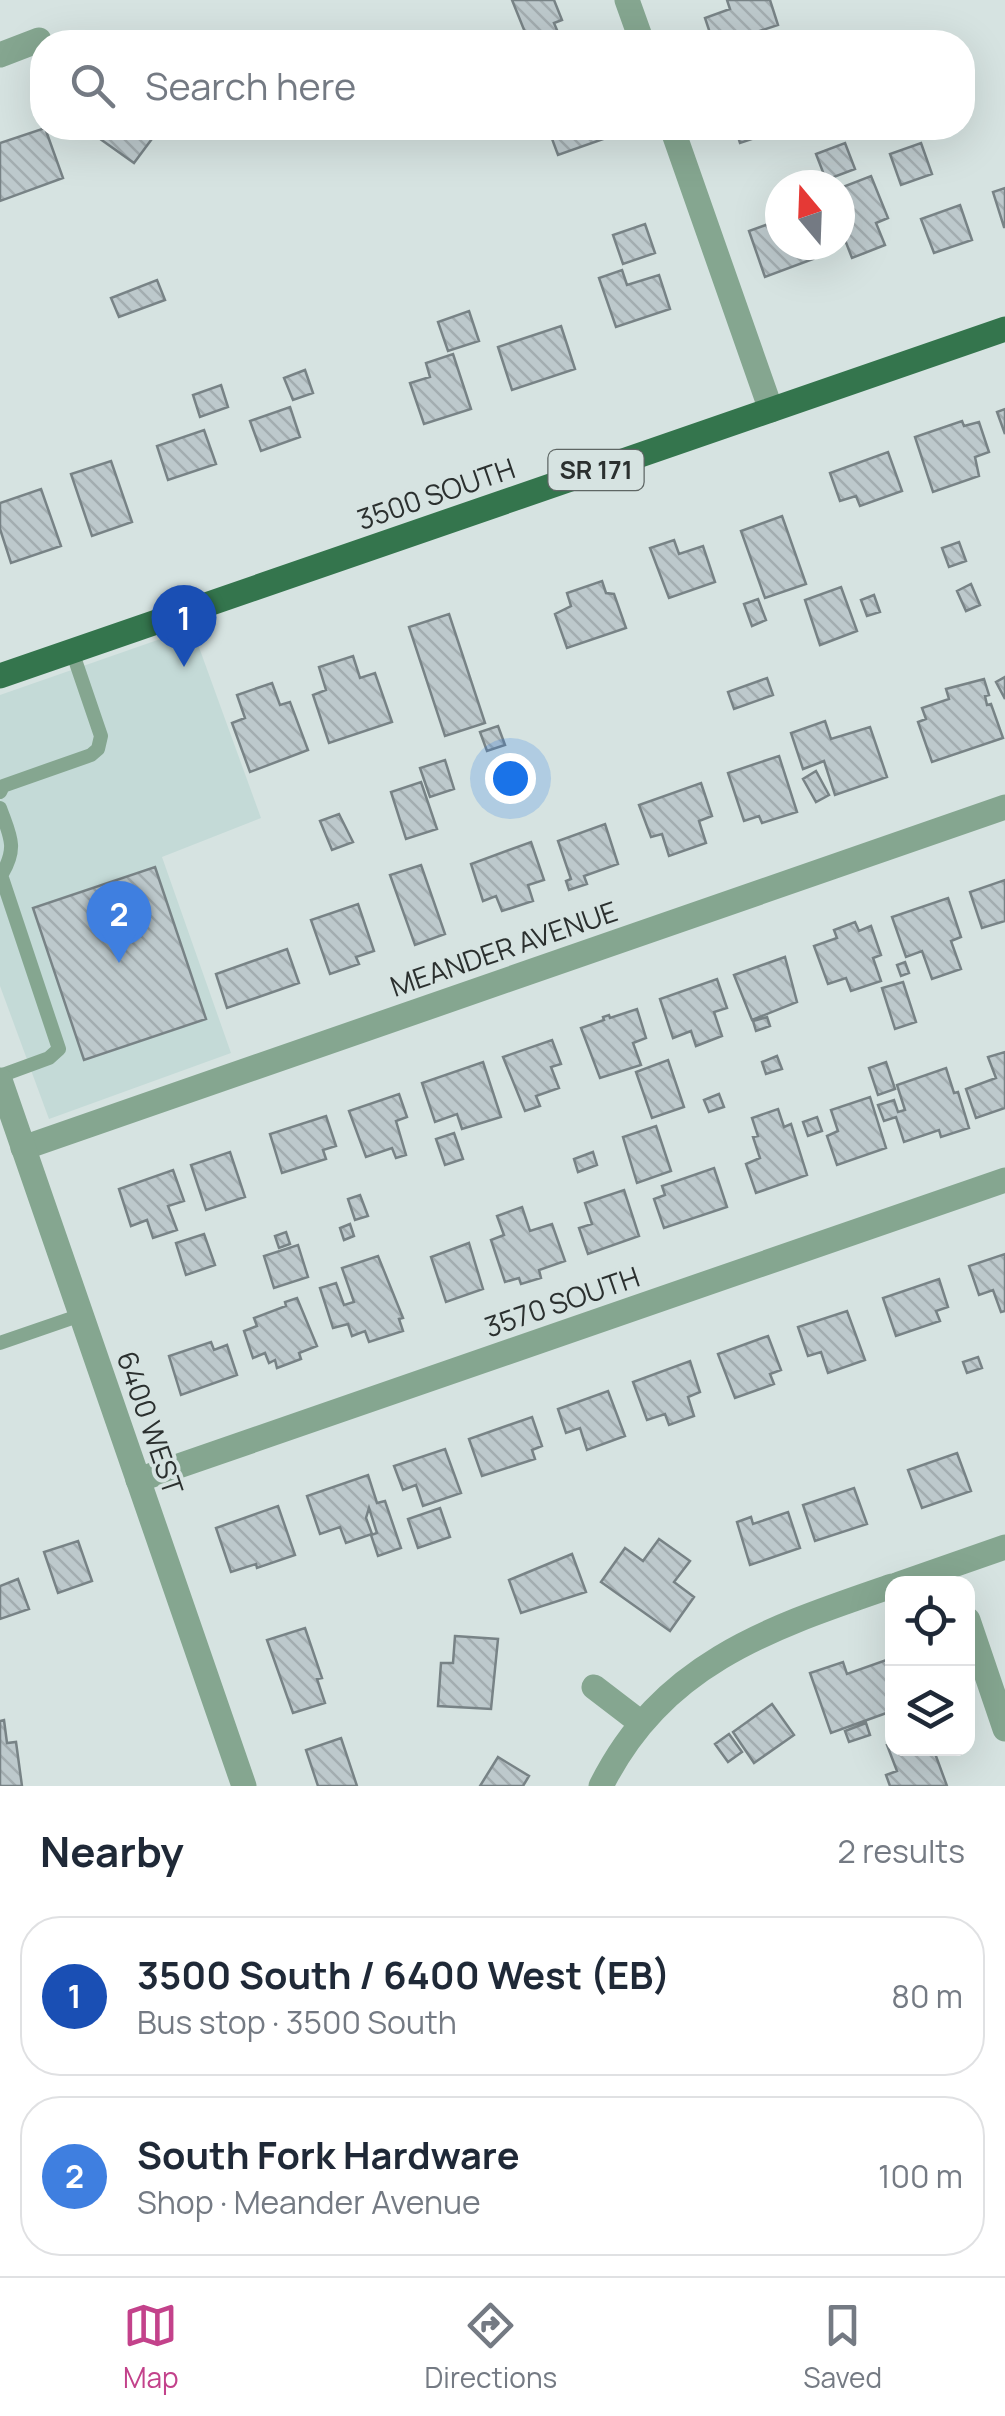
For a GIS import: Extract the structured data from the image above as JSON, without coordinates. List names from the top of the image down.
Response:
{
  "streets": {
    "main road": ["SR 171", "3500 SOUTH"],
    "street": ["MEANDER AVENUE", "3570 SOUTH", "6400 WEST"]
  },
  "crossings": [
    ["MEANDER AVENUE", "6400 WEST"],
    ["3570 SOUTH", "6400 WEST"]
  ],
  "north": "top",
  "page": {
    "search": "Search here",
    "pins": ["1", "2"],
    "heading": ["Nearby", "2 results"],
    "list": [
      {
        "mark": "1",
        "name": "3500 South / 6400 West (EB)",
        "note": "Bus stop · 3500 South",
        "value": "80 m"
      },
      {
        "mark": "2",
        "name": "South Fork Hardware",
        "note": "Shop · Meander Avenue",
        "value": "100 m"
      }
    ],
    "nav": ["Map", "Directions", "Saved"]
  }
}
